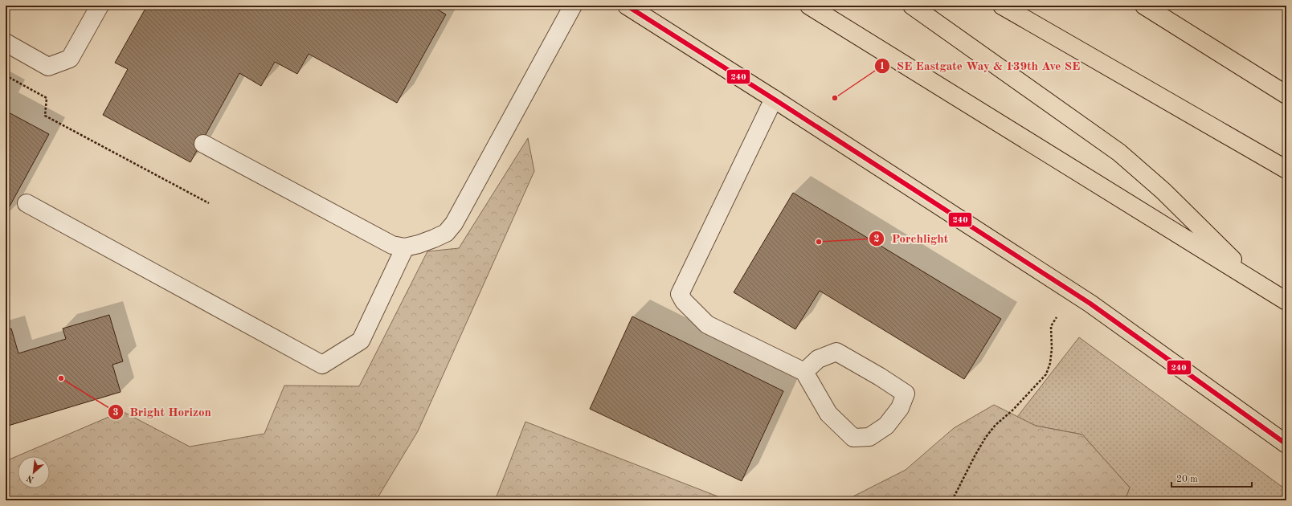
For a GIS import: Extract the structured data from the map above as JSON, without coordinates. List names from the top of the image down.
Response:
{
  "places": ["SE Eastgate Way & 139th Ave SE", "Porchlight", "Bright Horizon"],
  "lines": ["transit line 240"],
  "scale_bar": "20 m",
  "north": "bottom left"
}
